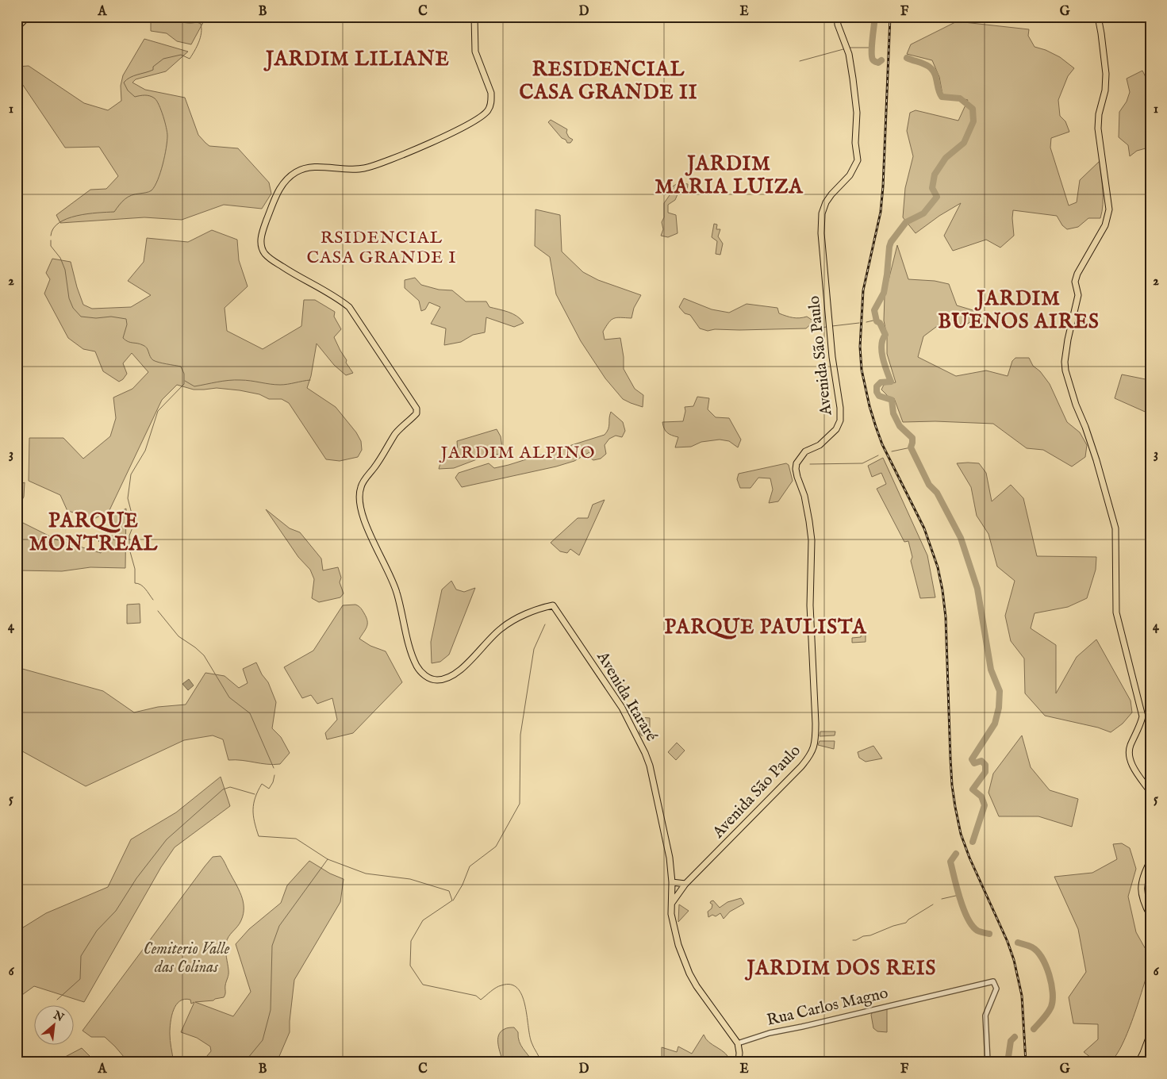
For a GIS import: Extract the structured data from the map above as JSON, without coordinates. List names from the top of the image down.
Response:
{
  "streets": {
    "main road": ["Avenida São Paulo", "Avenida Itararé"],
    "street": ["Rua Carlos Magno"]
  },
  "crossings": [
    ["Avenida São Paulo", "Avenida Itararé"]
  ],
  "districts": [
    "JARDIM LILIANE",
    "RESIDENCIAL CASA GRANDE II",
    "JARDIM MARIA LUIZA",
    "RSIDENCIAL CASA GRANDE I",
    "JARDIM BUENOS AIRES",
    "JARDIM ALPINO",
    "PARQUE MONTREAL",
    "PARQUE PAULISTA",
    "JARDIM DOS REIS"
  ],
  "parks": ["Cemiterio Valle das Colinas"],
  "north": "top right",
  "grid": {
    "columns": [
      "A",
      "B",
      "C",
      "D",
      "E",
      "F",
      "G"
    ],
    "rows": [
      "1",
      "2",
      "3",
      "4",
      "5",
      "6"
    ]
  }
}
